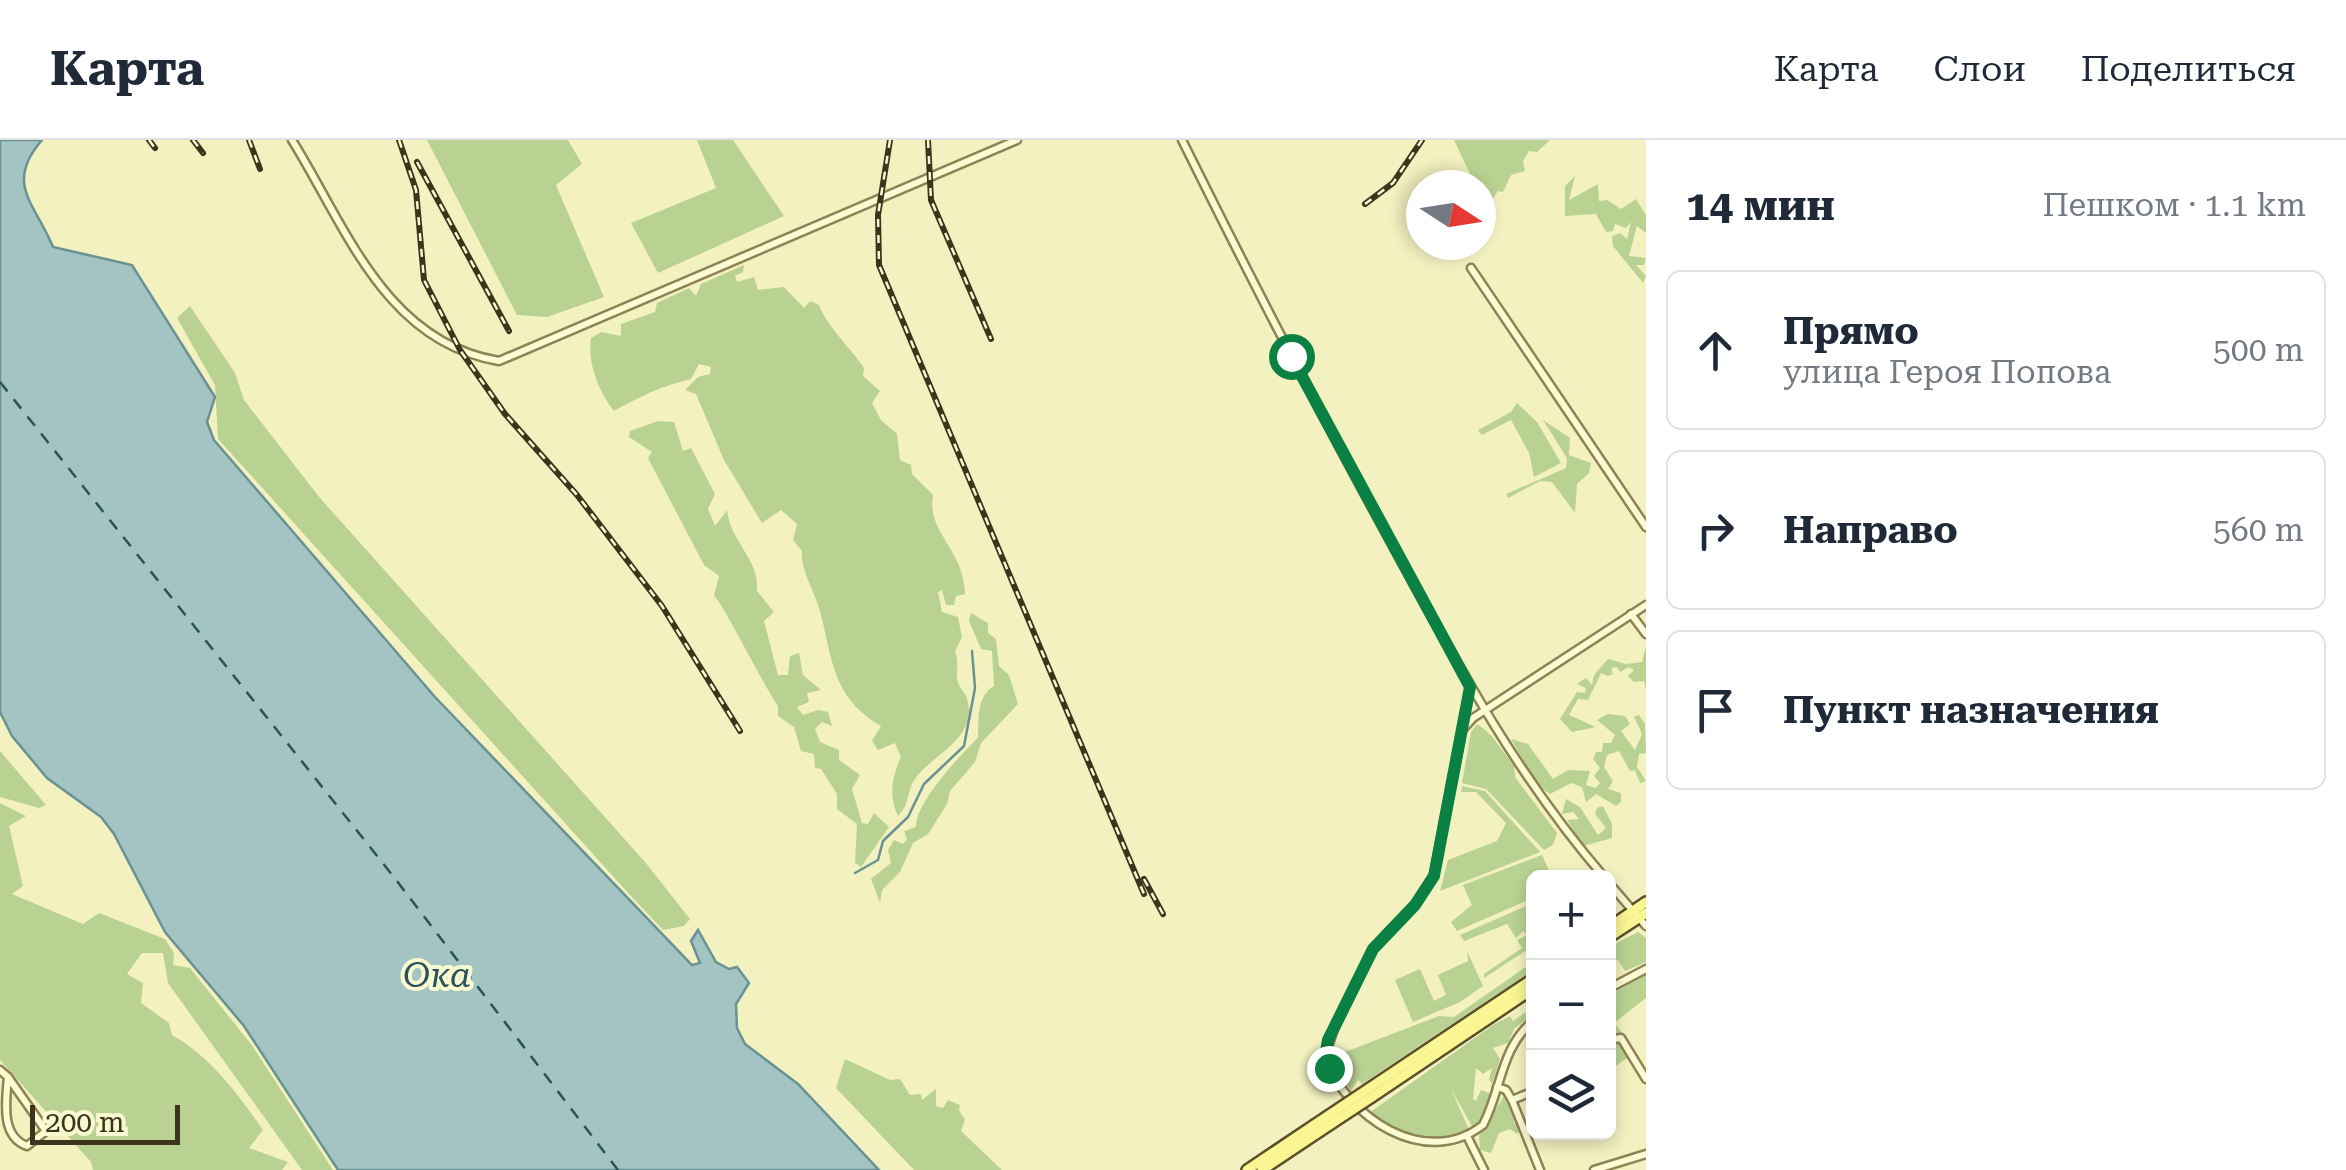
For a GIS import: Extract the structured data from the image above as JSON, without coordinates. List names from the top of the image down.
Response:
{
  "water": ["Ока"],
  "scale_bar": "200 m",
  "north": "right",
  "page": {
    "header": "Карта",
    "nav": ["Карта", "Слои", "Поделиться"],
    "heading": ["14 мин", "Пешком · 1.1 km"],
    "list": [
      ["Прямо", "улица Героя Попова", "500 m"],
      ["Направо", "560 m"],
      "Пункт назначения"
    ],
    "map_buttons": ["+", "−"],
    "scale": "200 m"
  }
}
